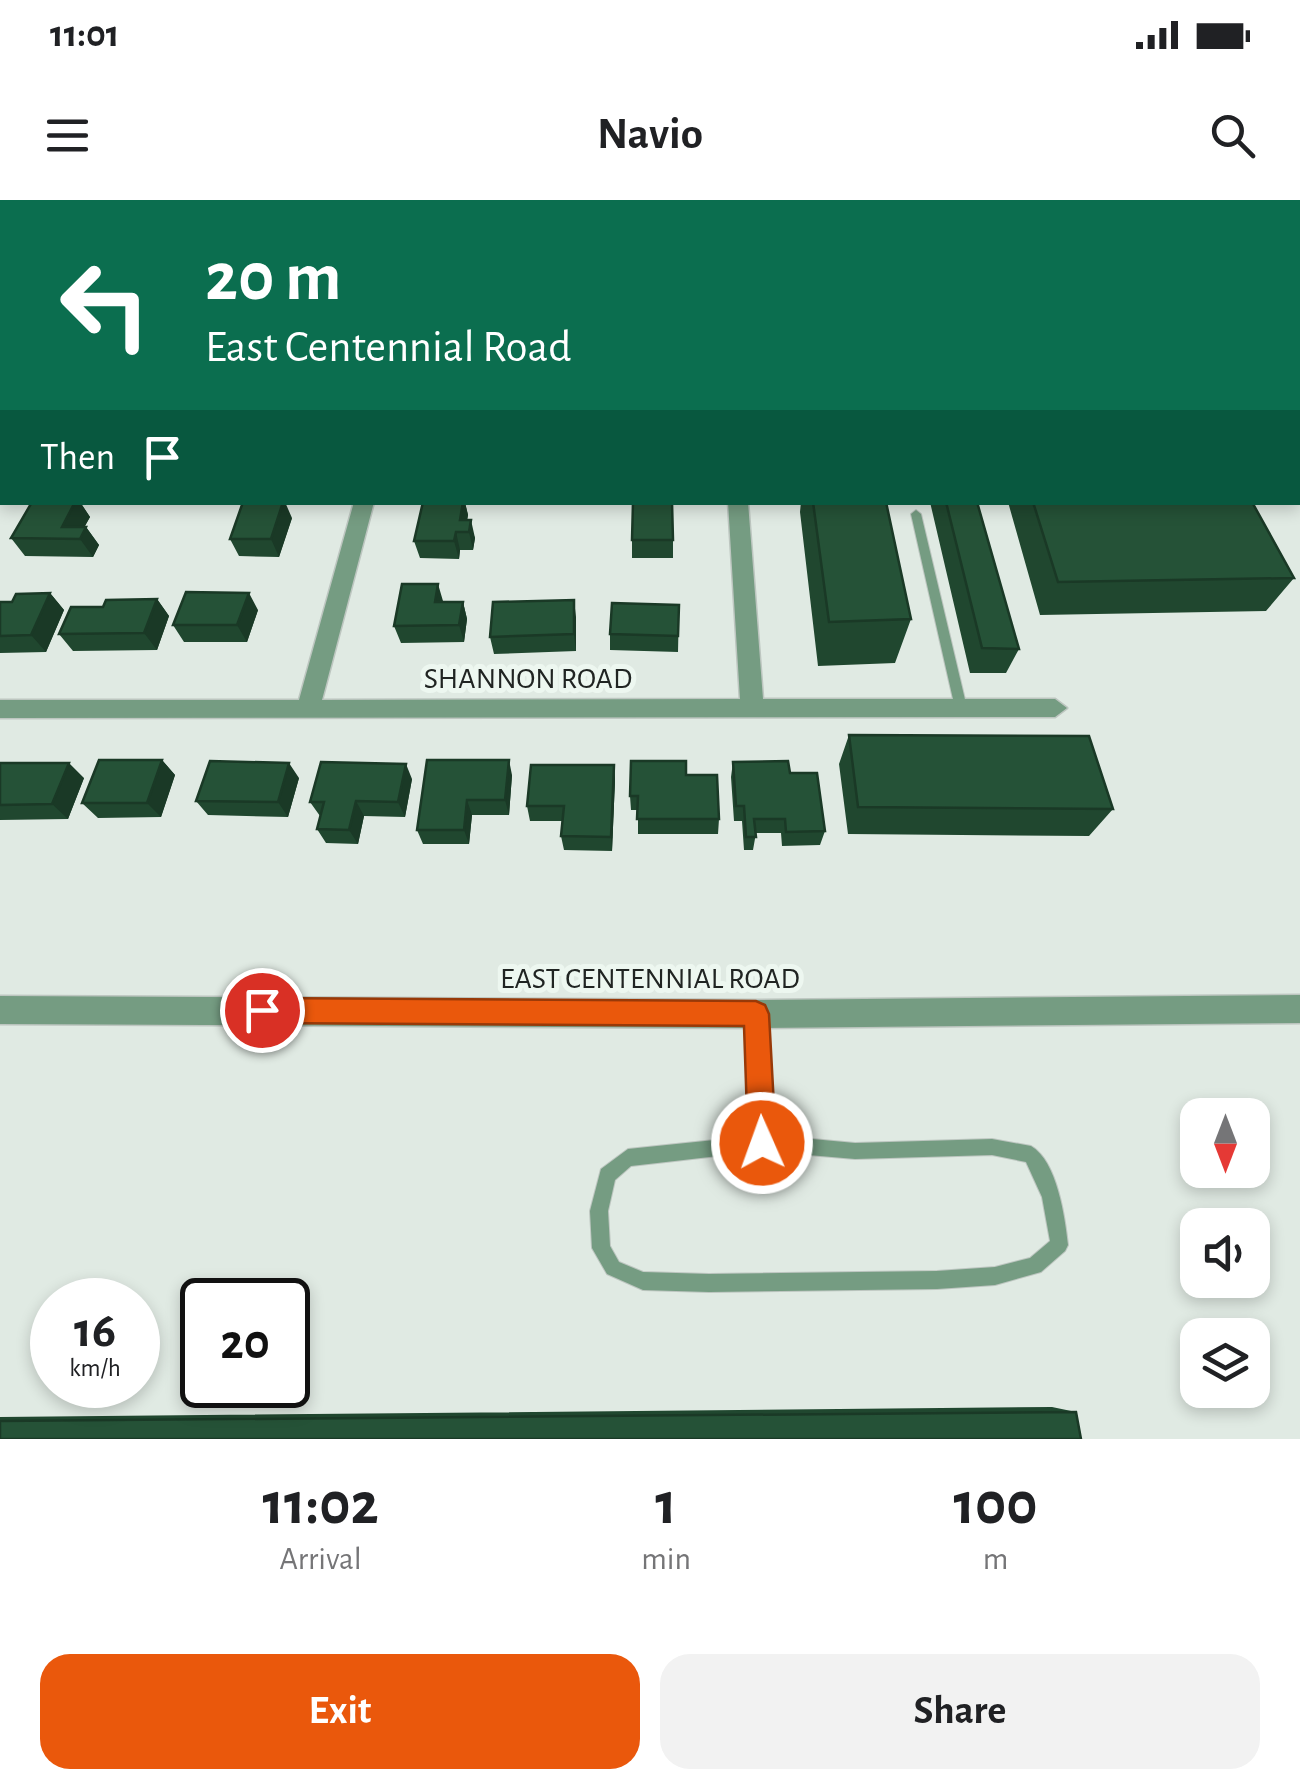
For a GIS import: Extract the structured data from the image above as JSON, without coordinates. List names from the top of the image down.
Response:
{
  "streets": {
    "street": ["SHANNON ROAD", "EAST CENTENNIAL ROAD"]
  },
  "north": "bottom",
  "page": {
    "status": "11:01",
    "header": "Navio",
    "turn": ["20 m", "East Centennial Road"],
    "then": "Then",
    "speed": "16 km/h",
    "limit": "20",
    "eta": [
      "11:02",
      "Arrival",
      "1",
      "min",
      "100",
      "m"
    ],
    "buttons": ["Exit", "Share"]
  }
}
